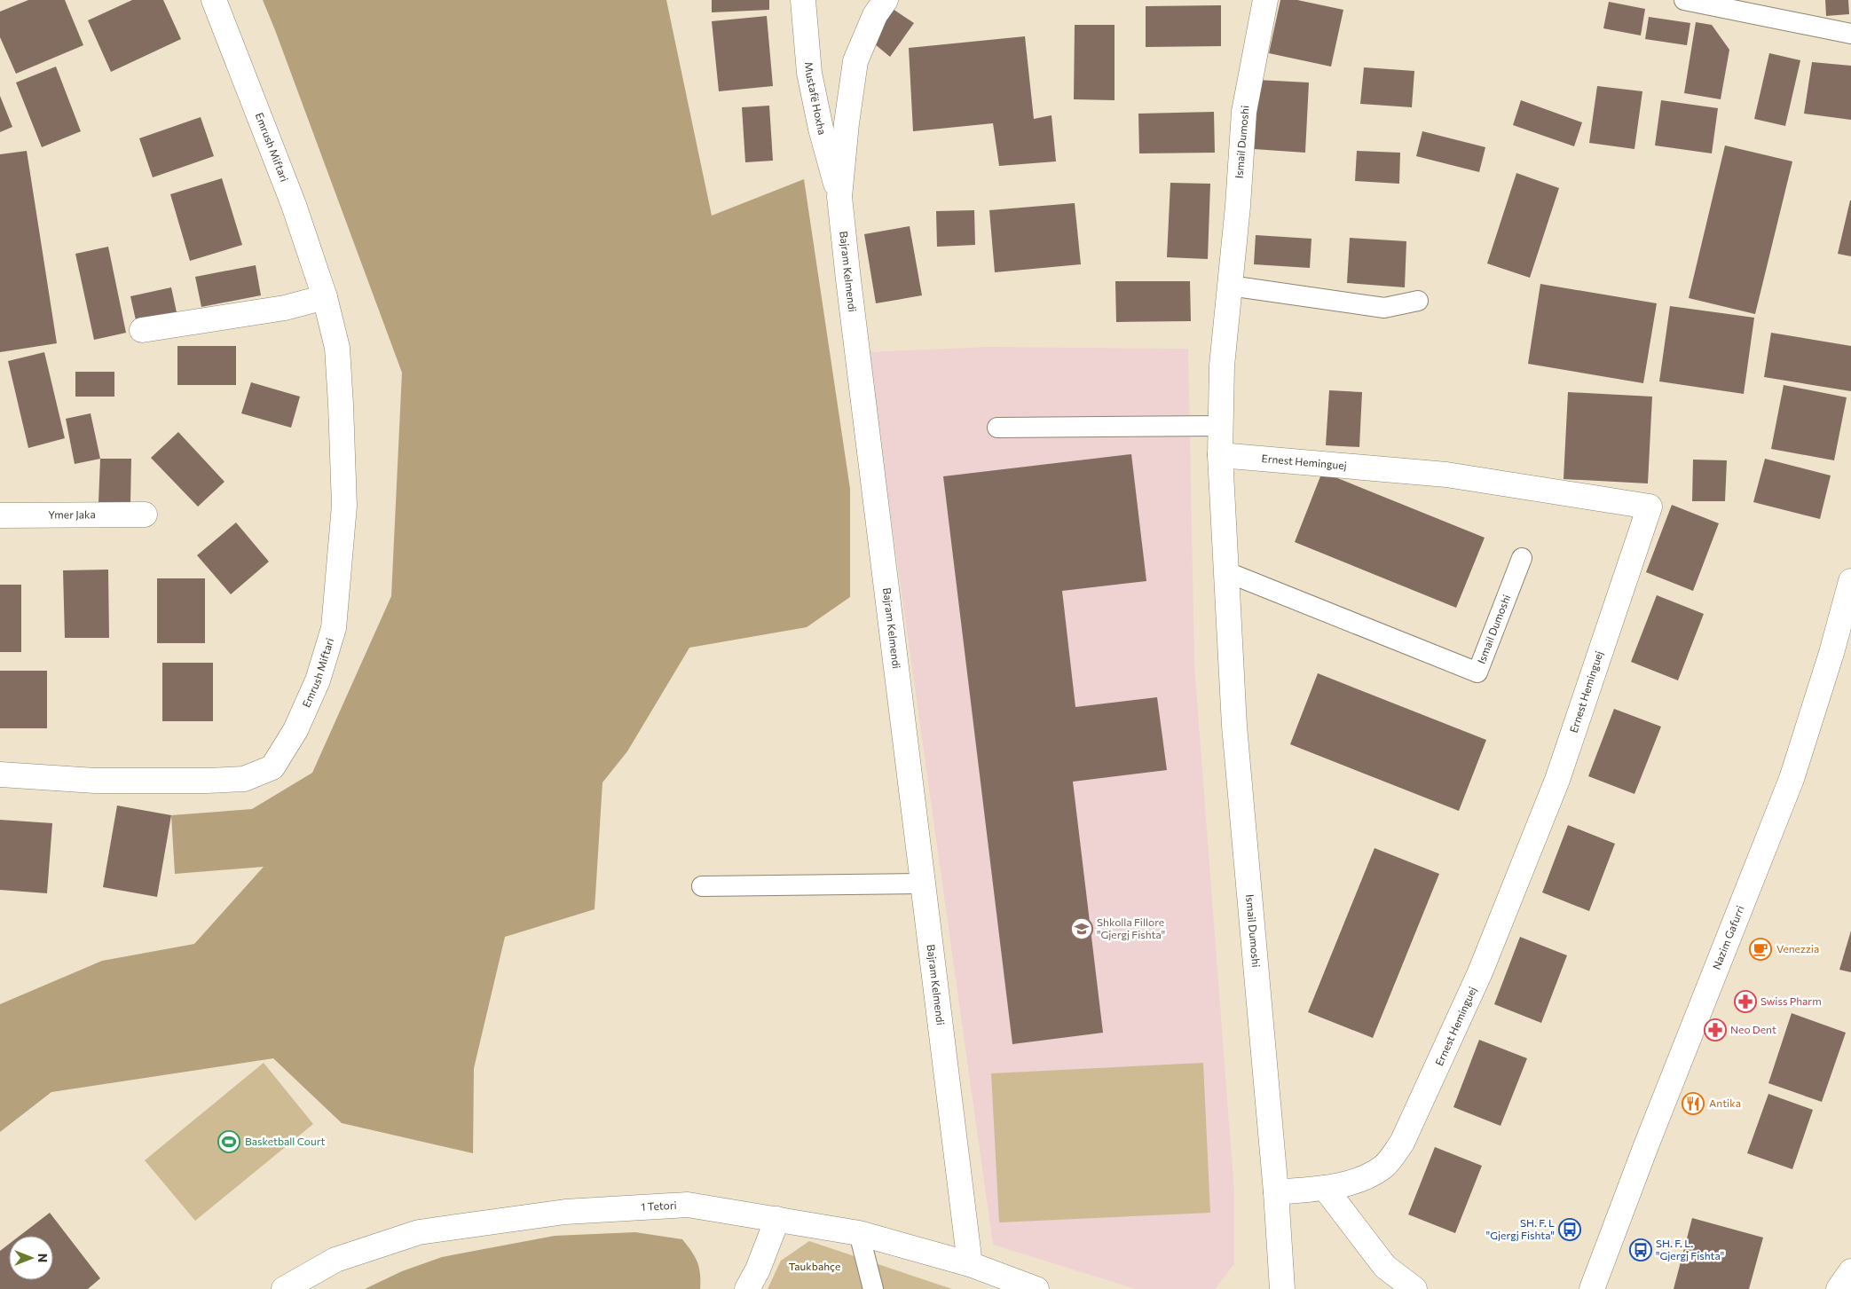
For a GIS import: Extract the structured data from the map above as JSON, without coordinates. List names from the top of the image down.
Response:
{
  "streets": {
    "street": [
      "Mustafë Hoxha",
      "Ismail Dumoshi",
      "Emrush Miftari",
      "Bajram Kelmendi",
      "Ernest Heminguej",
      "Ymer Jaka",
      "Nazim Gafurri",
      "1 Tetori"
    ]
  },
  "crossings": [
    ["Mustafë Hoxha", "Bajram Kelmendi"],
    ["Ismail Dumoshi", "Ernest Heminguej"],
    ["Bajram Kelmendi", "1 Tetori"]
  ],
  "parks": ["Taukbahçe"],
  "places": {
    "school or university": ["Shkolla Fillore \"Gjergj Fishta\""],
    "cafe": ["Venezzia"],
    "pharmacy": ["Swiss Pharm", "Neo Dent"],
    "restaurant": ["Antika"],
    "sports": ["Basketball Court"],
    "bus stop": ["SH. F. L \"Gjergj Fishta\"", "SH. F. L. \"Gjergj Fishta\""]
  },
  "north": "right"
}
